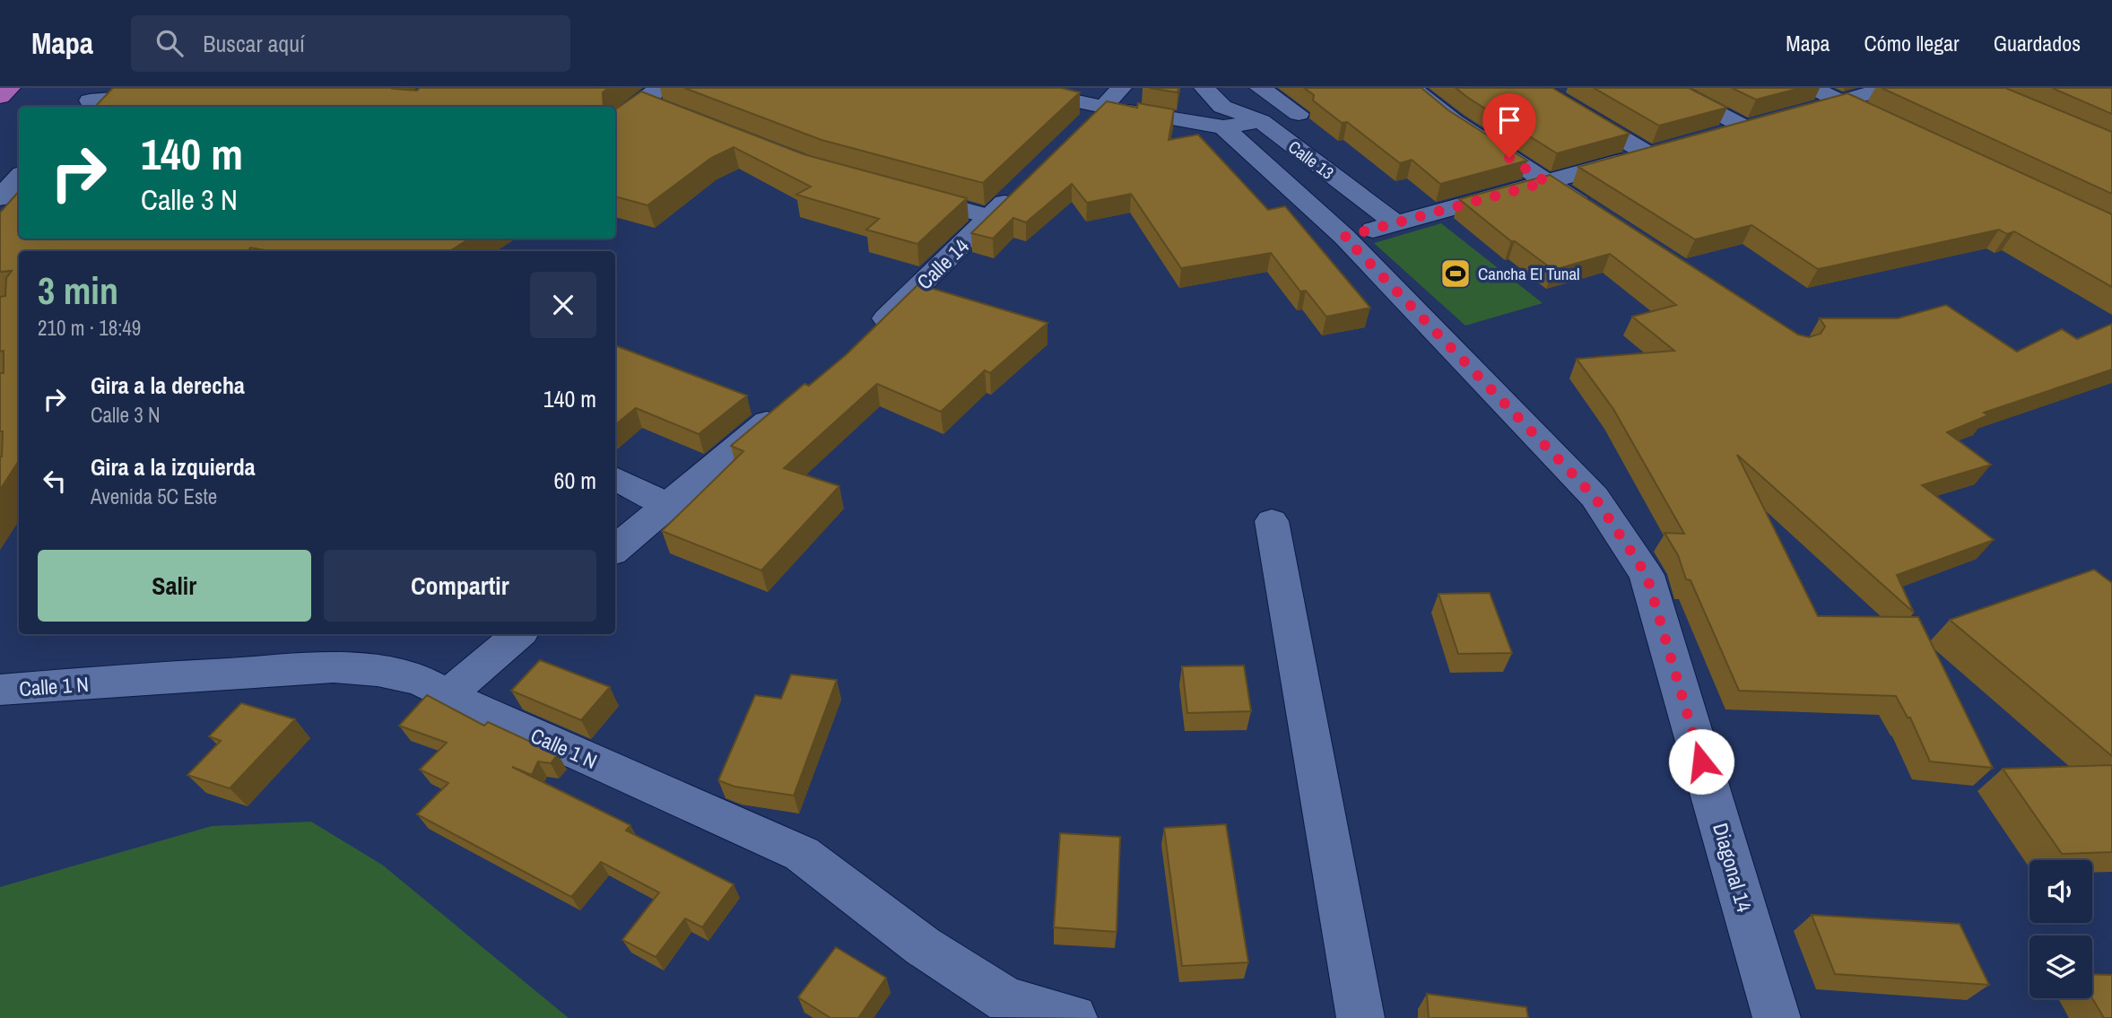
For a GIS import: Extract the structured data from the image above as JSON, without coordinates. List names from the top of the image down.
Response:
{
  "streets": {
    "street": [
      "Calle 13",
      "Calle 14",
      "Calle 1 N",
      "Diagonal 14"
    ]
  },
  "crossings": [
    ["Calle 13", "Diagonal 14"]
  ],
  "places": {
    "sports": ["Cancha El Tunal"]
  },
  "page": {
    "header": "Mapa",
    "search": "Buscar aquí",
    "nav": ["Mapa", "Cómo llegar", "Guardados"],
    "turn": ["140 m", "Calle 3 N"],
    "heading": ["3 min", "210 m · 18:49"],
    "list": [
      {
        "name": "Gira a la derecha",
        "note": "Calle 3 N",
        "value": "140 m"
      },
      {
        "name": "Gira a la izquierda",
        "note": "Avenida 5C Este",
        "value": "60 m"
      }
    ],
    "buttons": ["Salir", "Compartir"]
  }
}
